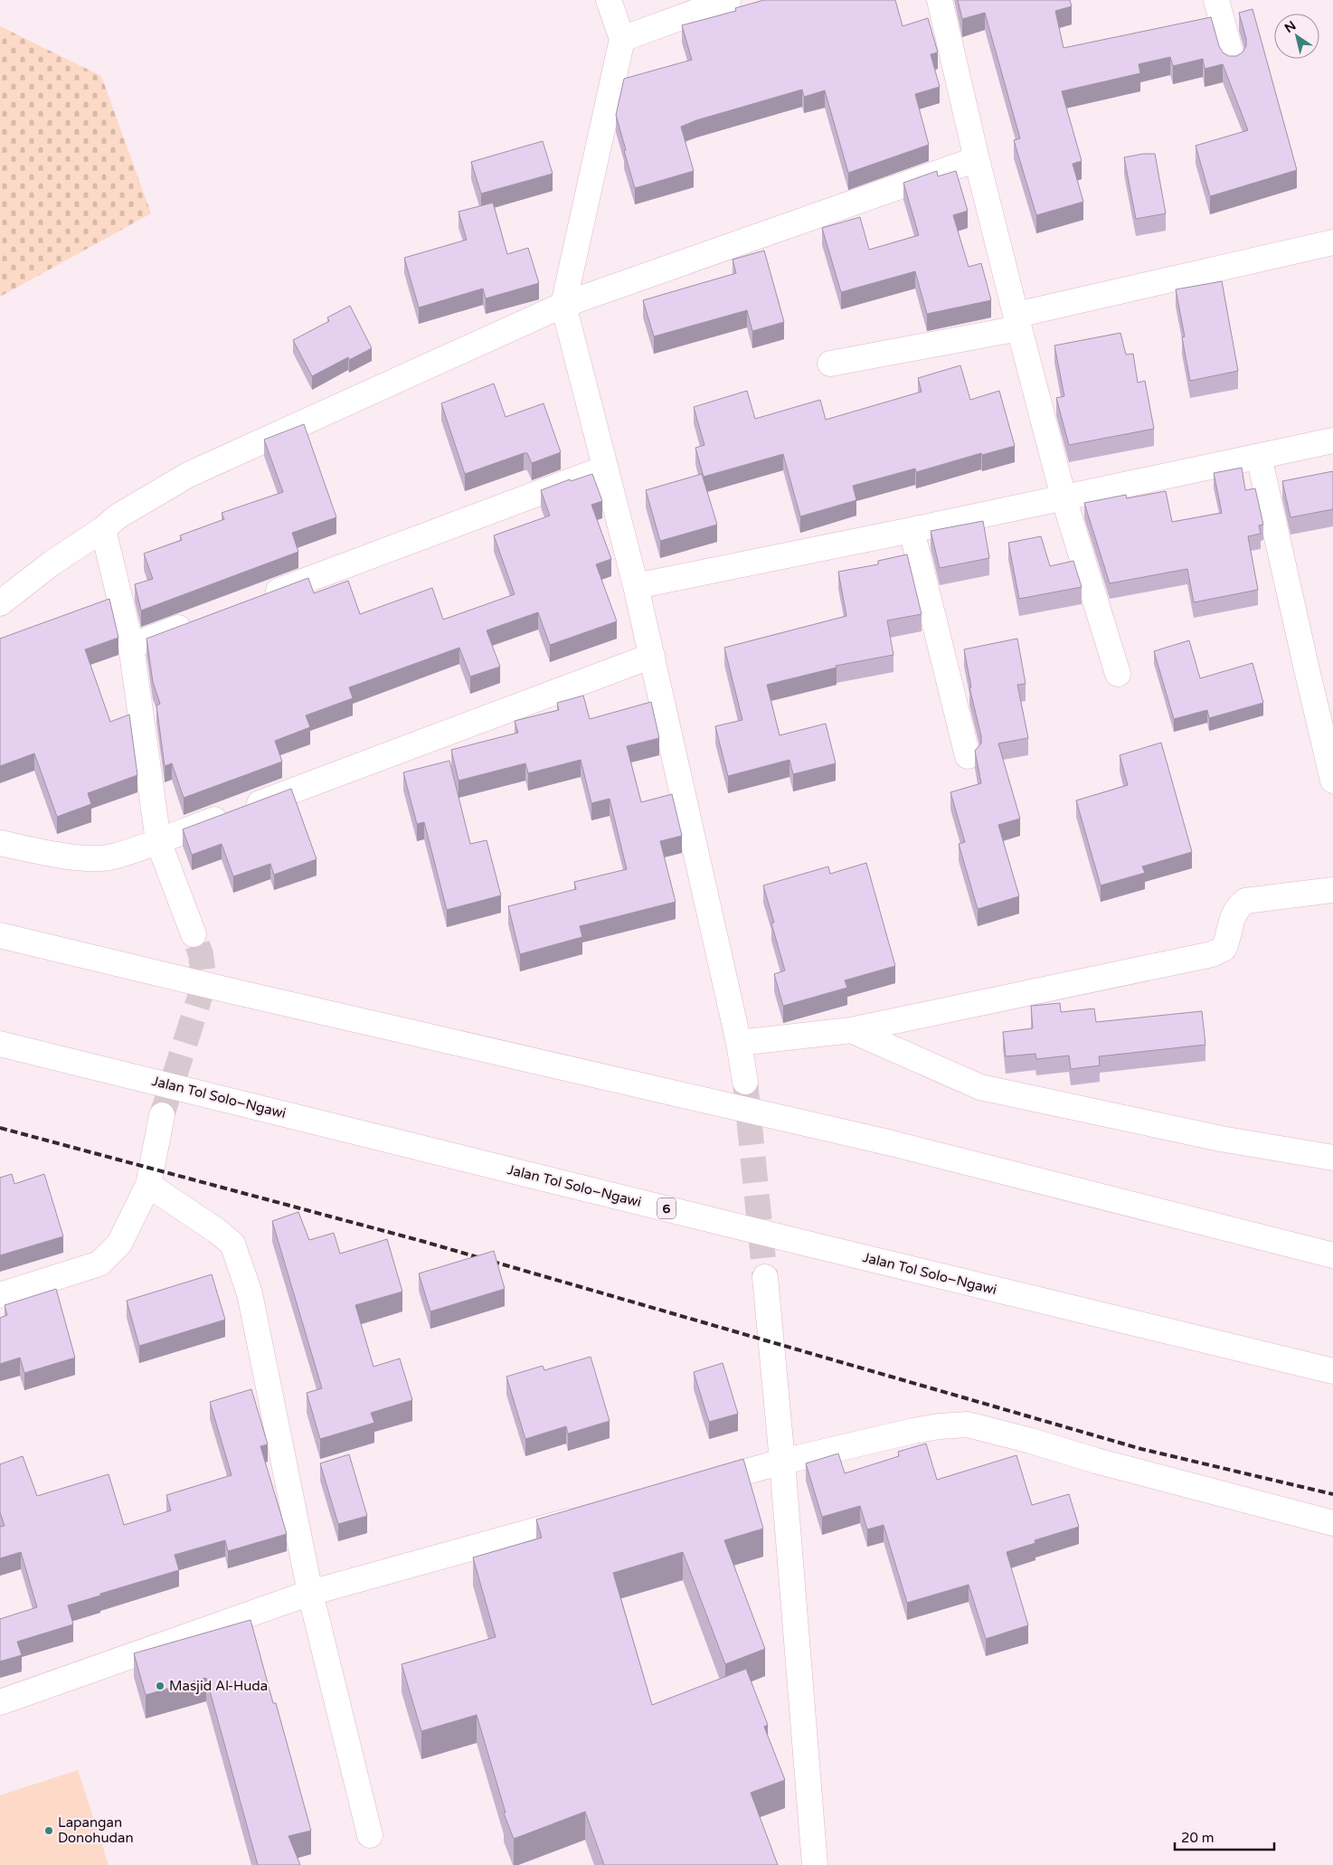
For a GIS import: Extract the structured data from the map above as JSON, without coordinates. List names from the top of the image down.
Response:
{
  "streets": {
    "main road": ["Jalan Tol Solo–Ngawi", "6"]
  },
  "places": ["Masjid Al-Huda", "Lapangan Donohudan"],
  "scale_bar": "20 m",
  "north": "top left"
}
